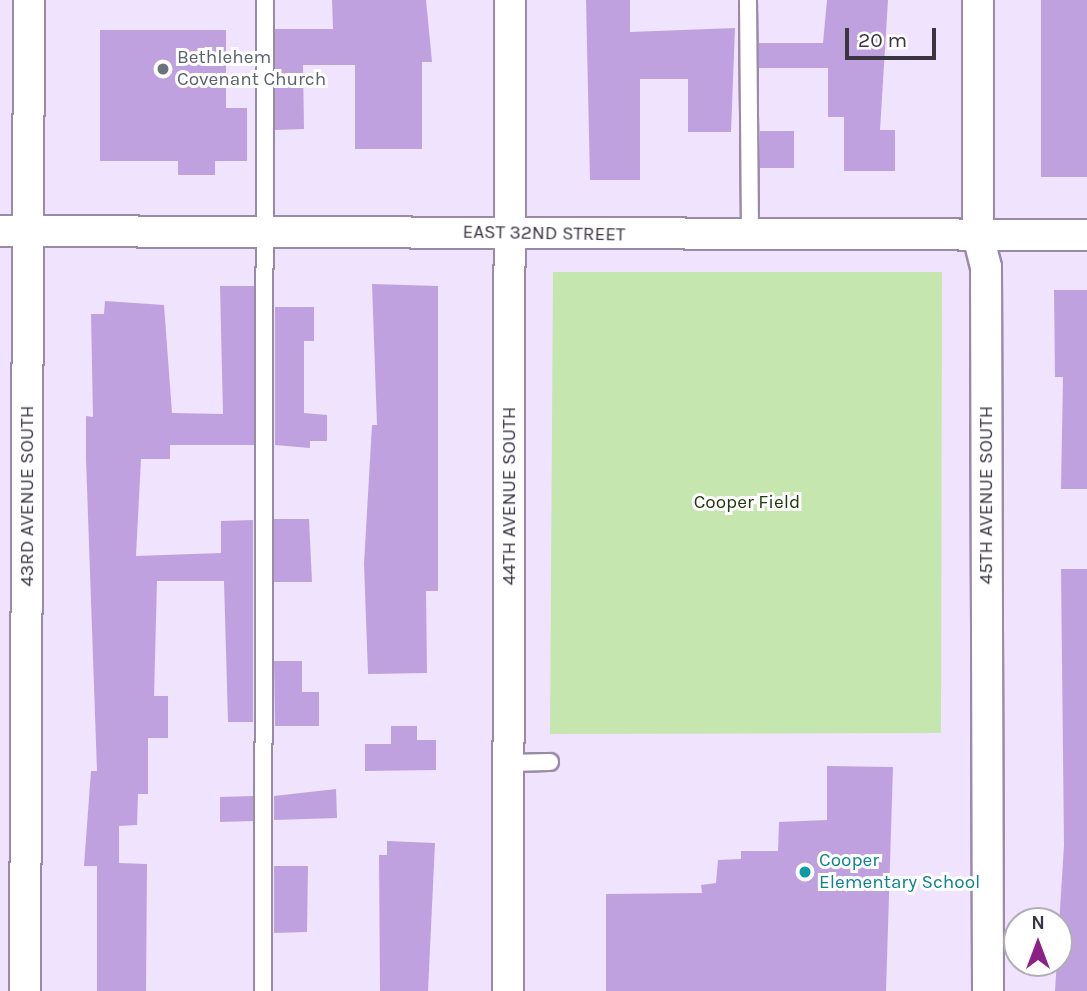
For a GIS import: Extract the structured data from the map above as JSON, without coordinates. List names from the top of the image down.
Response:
{
  "streets": {
    "street": [
      "EAST 32ND STREET",
      "45TH AVENUE SOUTH",
      "43RD AVENUE SOUTH",
      "44TH AVENUE SOUTH"
    ]
  },
  "crossings": [
    ["EAST 32ND STREET", "45TH AVENUE SOUTH"],
    ["EAST 32ND STREET", "43RD AVENUE SOUTH"],
    ["EAST 32ND STREET", "44TH AVENUE SOUTH"]
  ],
  "parks": ["Cooper Field"],
  "places": ["Bethlehem Covenant Church", "Cooper Elementary School"],
  "scale_bar": "20 m",
  "north": "top"
}
